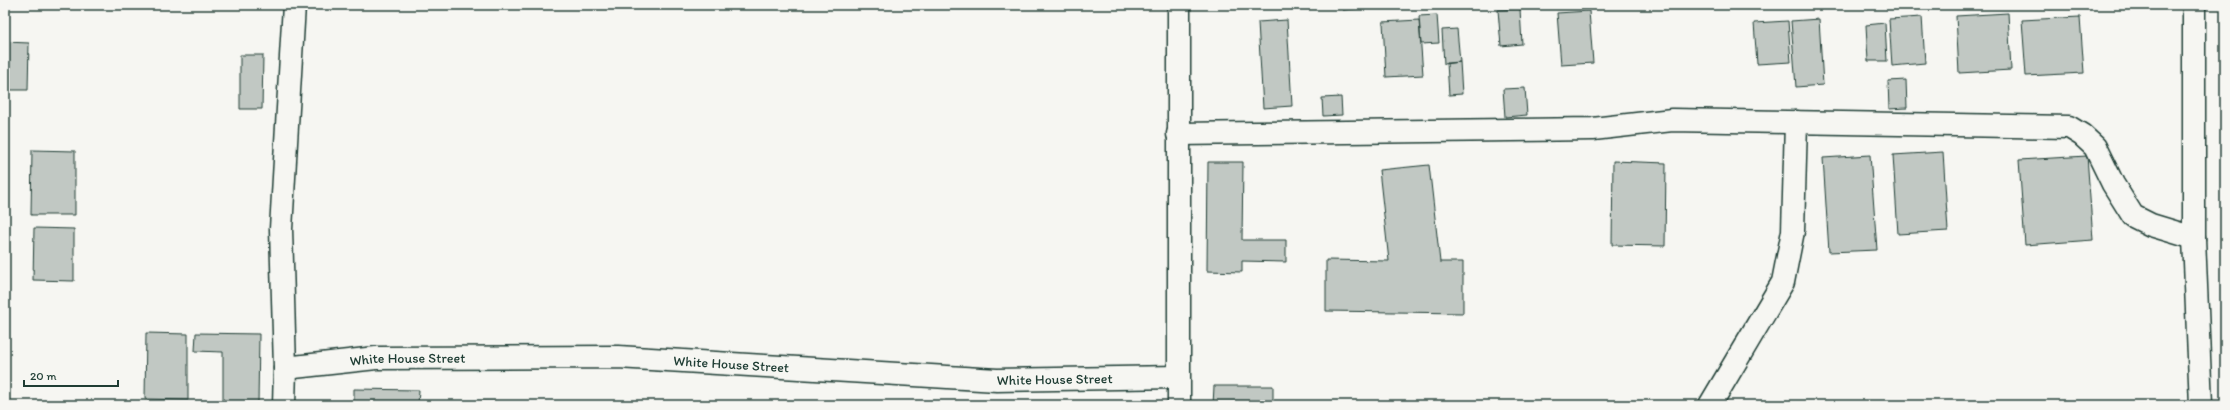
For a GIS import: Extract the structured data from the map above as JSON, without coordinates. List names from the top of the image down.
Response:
{
  "streets": {
    "street": ["White House Street"]
  },
  "scale_bar": "20 m"
}
